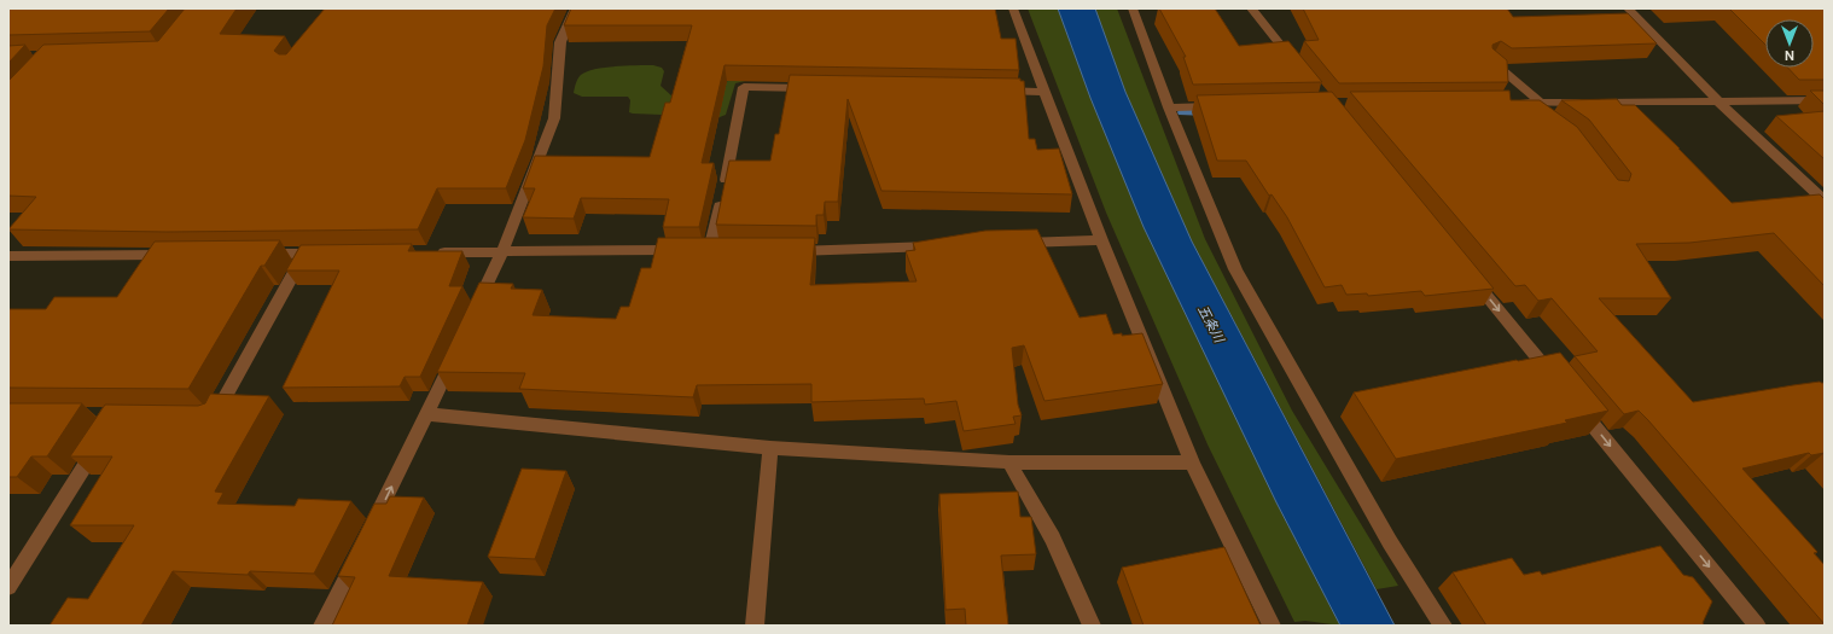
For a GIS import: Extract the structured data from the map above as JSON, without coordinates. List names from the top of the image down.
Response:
{
  "water": ["五条川"],
  "north": "bottom"
}
